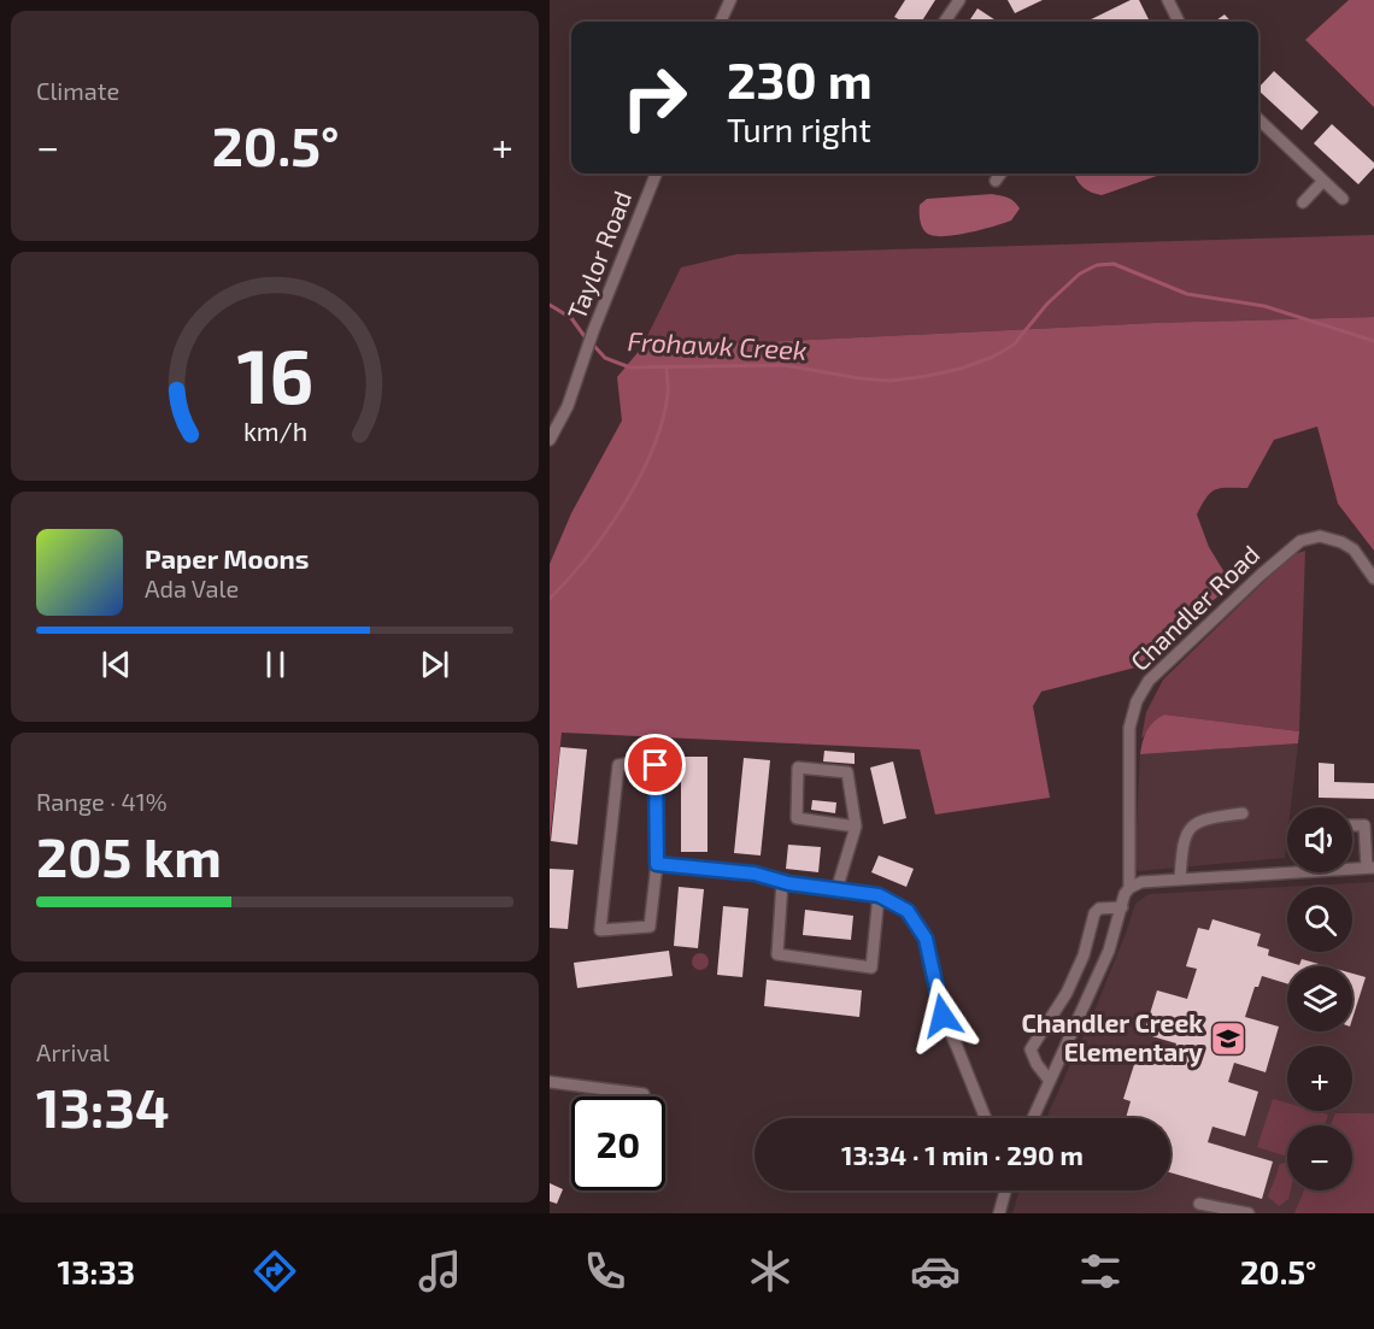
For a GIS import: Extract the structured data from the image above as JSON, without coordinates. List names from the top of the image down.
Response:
{
  "streets": {
    "street": ["Taylor Road", "Chandler Road"]
  },
  "water": ["Frohawk Creek"],
  "places": {
    "school or university": ["Chandler Creek Elementary"]
  },
  "page": {
    "tile": [
      "Climate",
      ["Range · 41%", "205 km"],
      ["Arrival", "13:34"]
    ],
    "turn": ["230 m", "Turn right"],
    "heat": ["−", "20.5°", "+"],
    "song": ["Paper Moons", "Ada Vale"],
    "map_buttons": ["+", "−"],
    "limit": "20",
    "trip": "13:34 · 1 min · 290 m",
    "tabs": ["13:33", "20.5°"],
    "gauge": ["16", "km/h"]
  }
}
